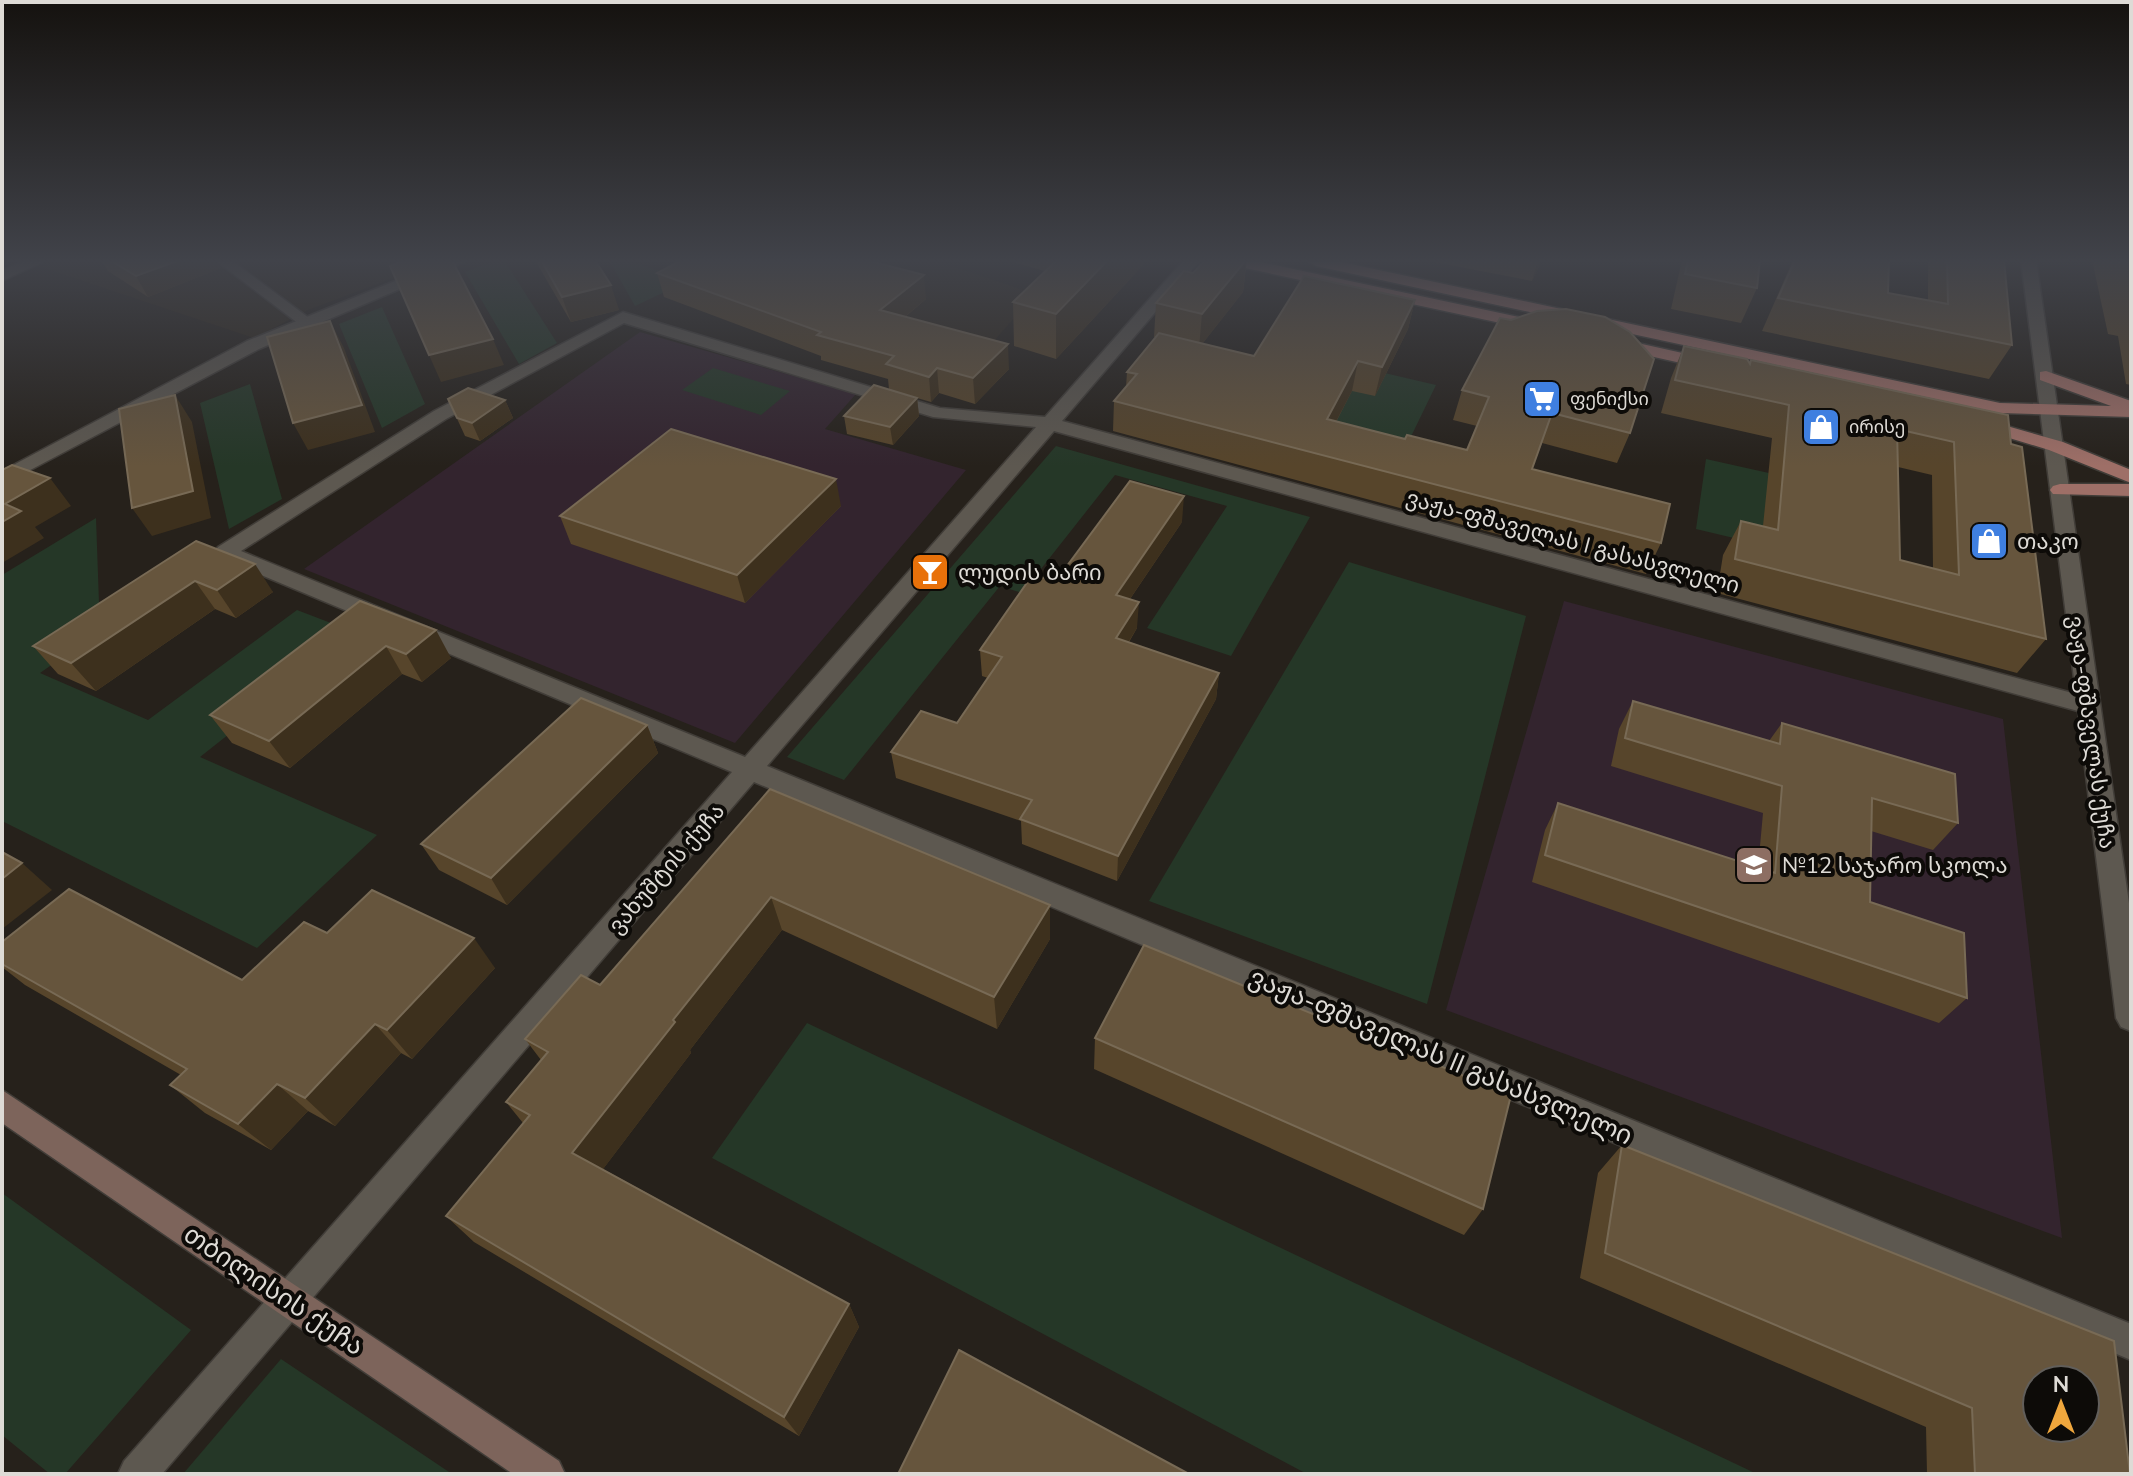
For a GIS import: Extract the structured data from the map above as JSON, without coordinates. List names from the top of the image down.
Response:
{
  "streets": {
    "main road": ["თბილისის ქუჩა"],
    "street": [
      "ვაჟა-ფშაველას I გასასვლელი",
      "ვაჟა-ფშაველას ქუჩა",
      "ვახუშტის ქუჩა",
      "ვაჟა-ფშაველას II გასასვლელი"
    ]
  },
  "crossings": [
    ["ვაჟა-ფშაველას I გასასვლელი", "ვაჟა-ფშაველას ქუჩა"],
    ["ვაჟა-ფშაველას I გასასვლელი", "ვახუშტის ქუჩა"],
    ["ვაჟა-ფშაველას I გასასვლელი", "ვაჟა-ფშაველას II გასასვლელი"],
    ["ვახუშტის ქუჩა", "ვაჟა-ფშაველას II გასასვლელი"],
    ["ვახუშტის ქუჩა", "თბილისის ქუჩა"]
  ],
  "places": {
    "supermarket": ["ფენიქსი"],
    "shop": ["ირისე", "თაკო"],
    "bar": ["ლუდის ბარი"],
    "school or university": ["№12 საჯარო სკოლა"]
  },
  "north": "top"
}
